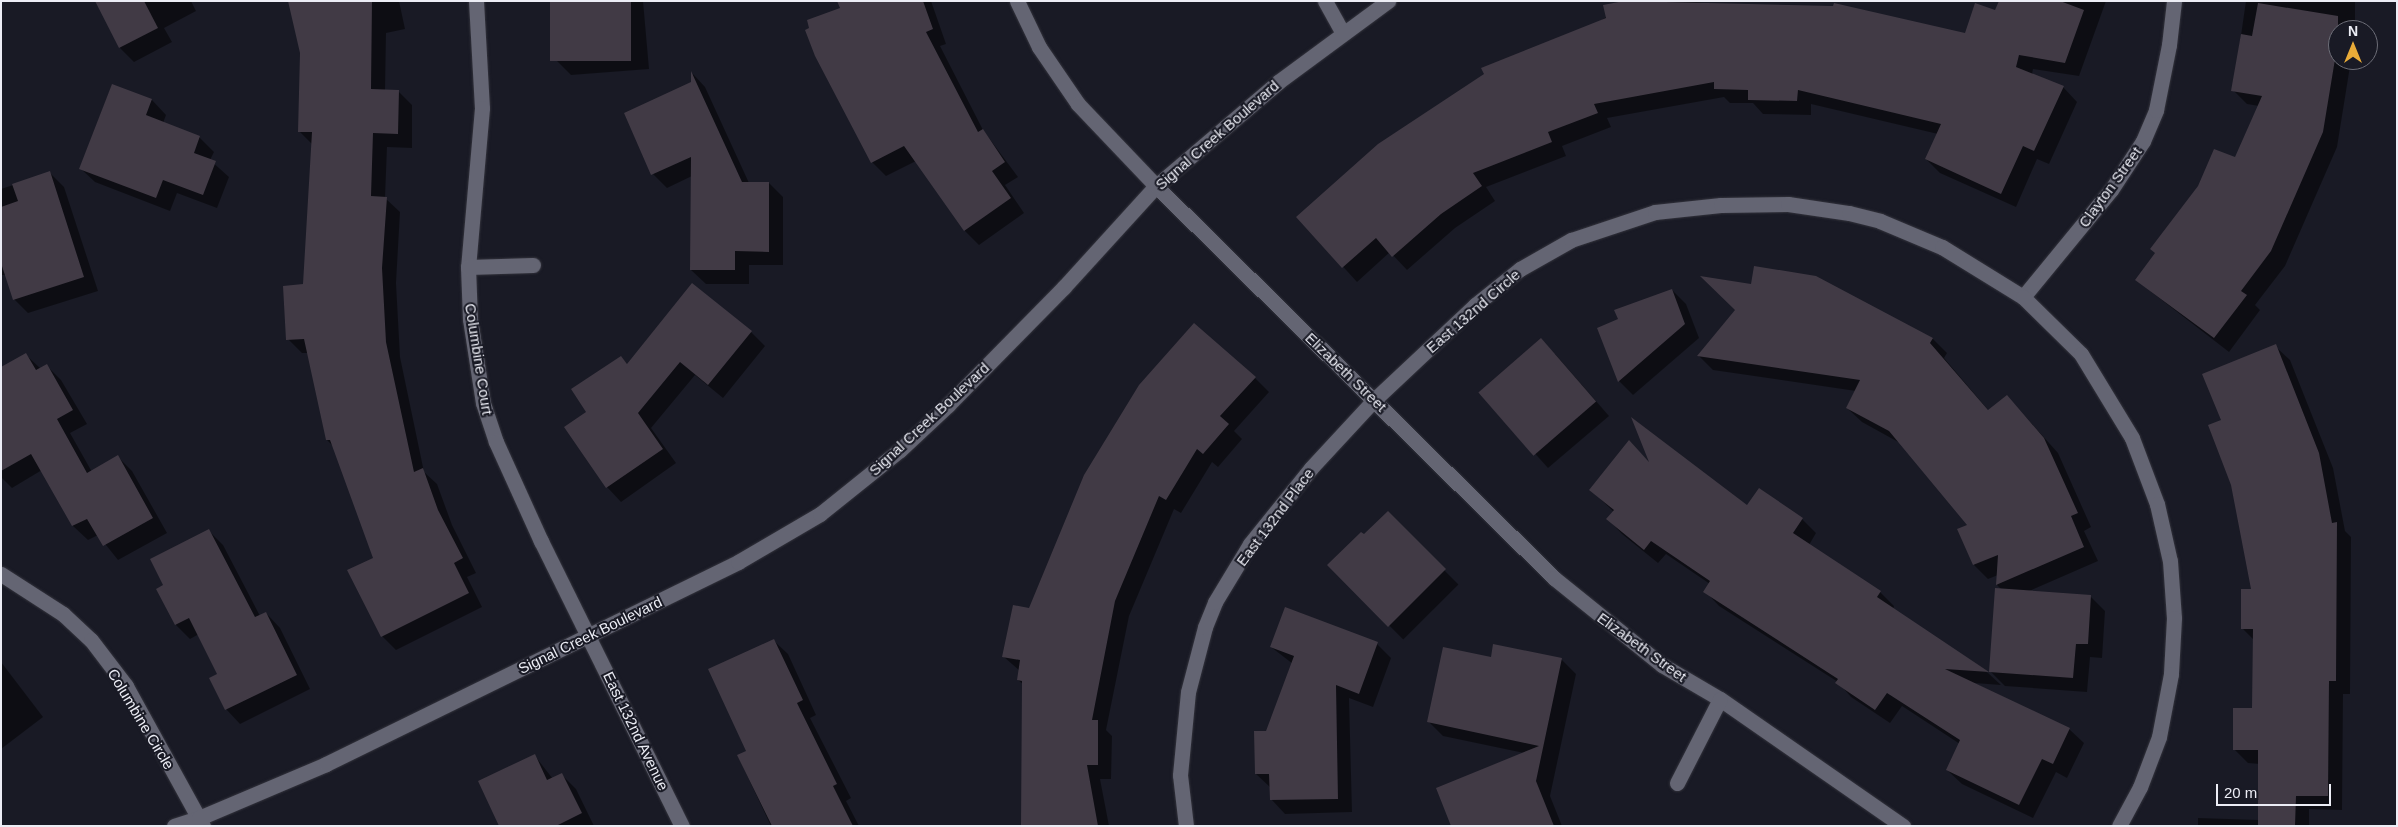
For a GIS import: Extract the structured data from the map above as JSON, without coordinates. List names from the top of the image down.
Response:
{
  "streets": {
    "street": [
      "Signal Creek Boulevard",
      "Clayton Street",
      "East 132nd Circle",
      "Columbine Court",
      "Elizabeth Street",
      "East 132nd Place",
      "Columbine Circle",
      "East 132nd Avenue"
    ]
  },
  "crossings": [
    ["Signal Creek Boulevard", "Columbine Court"],
    ["Signal Creek Boulevard", "Elizabeth Street"],
    ["Signal Creek Boulevard", "Columbine Circle"],
    ["Signal Creek Boulevard", "East 132nd Avenue"],
    ["Clayton Street", "East 132nd Circle"],
    ["East 132nd Circle", "Elizabeth Street"],
    ["East 132nd Circle", "East 132nd Place"],
    ["Columbine Court", "East 132nd Avenue"],
    ["Elizabeth Street", "East 132nd Place"]
  ],
  "scale_bar": "20 m",
  "north": "top"
}
